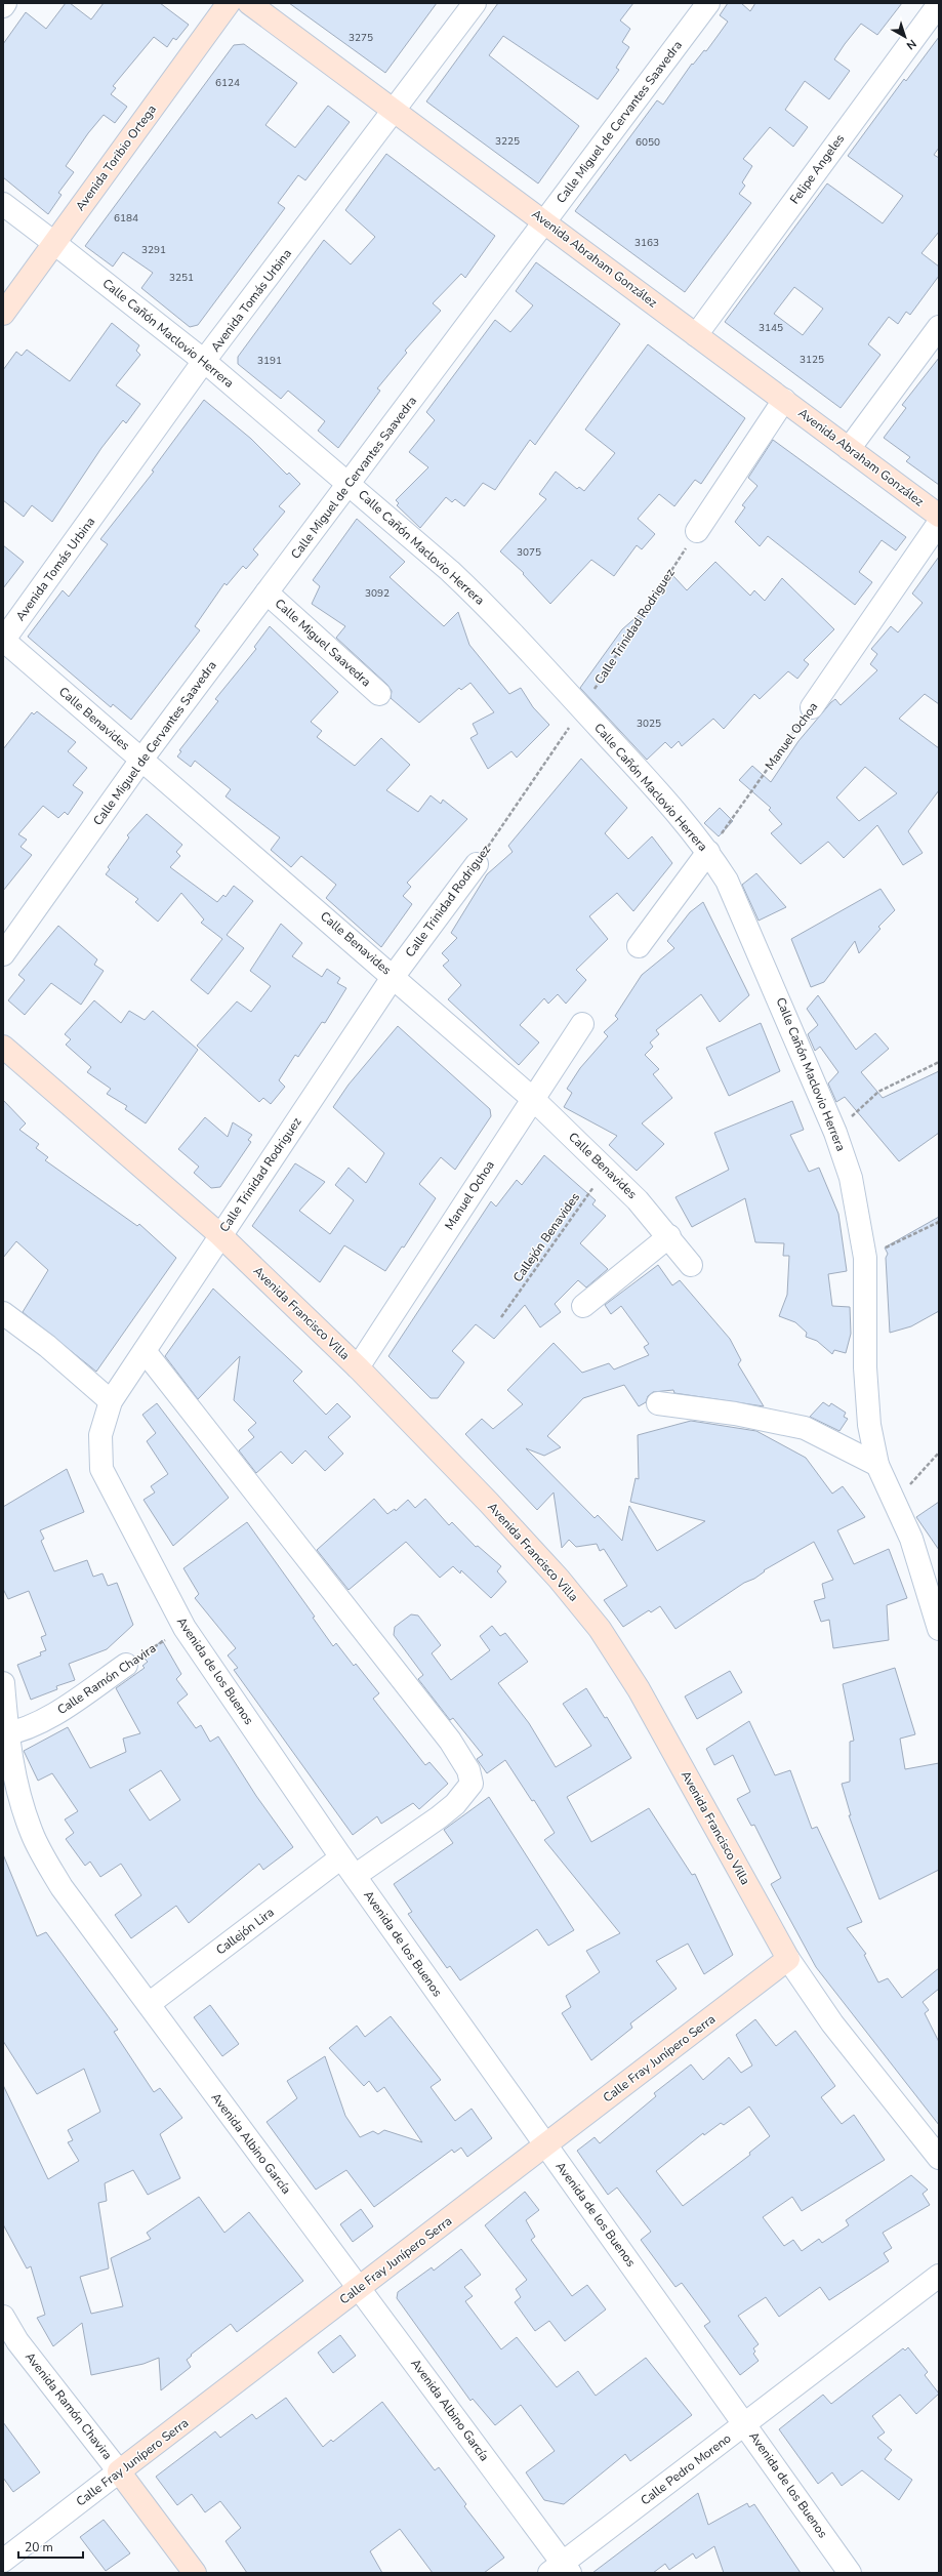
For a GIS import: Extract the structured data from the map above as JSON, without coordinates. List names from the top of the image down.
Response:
{
  "streets": {
    "main road": [
      "Avenida Toribio Ortega",
      "Avenida Abraham González",
      "Avenida Francisco Villa",
      "Calle Fray Junípero Serra",
      "Avenida Ramón Chavira"
    ],
    "street": [
      "Calle Miguel de Cervantes Saavedra",
      "Felipe Angeles",
      "Avenida Tomás Urbina",
      "Calle Cañón Maclovio Herrera",
      "Calle Trinidad Rodriguez",
      "Calle Miguel Saavedra",
      "Calle Benavides",
      "Manuel Ochoa",
      "Avenida de los Buenos",
      "Calle Ramón Chavira",
      "Callejón Lira",
      "Avenida Albino García",
      "Calle Pedro Moreno"
    ],
    "path": ["Callejón Benavides"]
  },
  "crossings": [
    ["Calle Miguel de Cervantes Saavedra", "Avenida Abraham González"],
    ["Calle Miguel de Cervantes Saavedra", "Calle Cañón Maclovio Herrera"],
    ["Calle Miguel de Cervantes Saavedra", "Calle Miguel Saavedra"],
    ["Calle Miguel de Cervantes Saavedra", "Calle Benavides"],
    ["Avenida Toribio Ortega", "Calle Cañón Maclovio Herrera"],
    ["Felipe Angeles", "Avenida Abraham González"],
    ["Avenida Abraham González", "Avenida Tomás Urbina"],
    ["Avenida Tomás Urbina", "Calle Cañón Maclovio Herrera"],
    ["Avenida Tomás Urbina", "Calle Benavides"],
    ["Calle Cañón Maclovio Herrera", "Calle Trinidad Rodriguez"],
    ["Calle Cañón Maclovio Herrera", "Manuel Ochoa"],
    ["Calle Trinidad Rodriguez", "Calle Benavides"],
    ["Calle Trinidad Rodriguez", "Avenida Francisco Villa"],
    ["Calle Trinidad Rodriguez", "Avenida de los Buenos"],
    ["Calle Benavides", "Manuel Ochoa"],
    ["Calle Benavides", "Callejón Benavides"],
    ["Manuel Ochoa", "Avenida Francisco Villa"],
    ["Avenida Francisco Villa", "Calle Fray Junípero Serra"],
    ["Avenida de los Buenos", "Calle Ramón Chavira"],
    ["Avenida de los Buenos", "Callejón Lira"],
    ["Avenida de los Buenos", "Calle Fray Junípero Serra"],
    ["Avenida de los Buenos", "Calle Pedro Moreno"],
    ["Calle Ramón Chavira", "Avenida Albino García"],
    ["Callejón Lira", "Avenida Albino García"],
    ["Calle Fray Junípero Serra", "Avenida Albino García"],
    ["Calle Fray Junípero Serra", "Avenida Ramón Chavira"],
    ["Avenida Albino García", "Calle Pedro Moreno"]
  ],
  "house_numbers": [
    "3275",
    "6124",
    "3225",
    "6050",
    "6184",
    "3163",
    "3291",
    "3251",
    "3145",
    "3125",
    "3191",
    "3075",
    "3092",
    "3025"
  ],
  "scale_bar": "20 m",
  "north": "bottom right"
}
